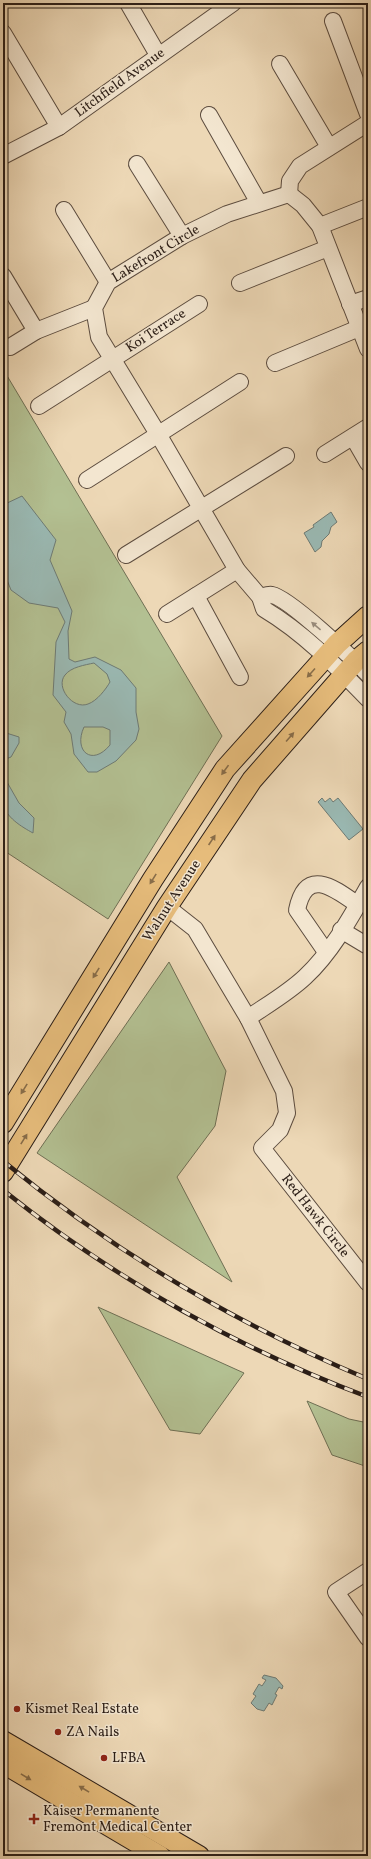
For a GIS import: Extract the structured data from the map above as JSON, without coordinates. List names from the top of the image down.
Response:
{
  "streets": {
    "main road": ["Walnut Avenue"],
    "street": [
      "Litchfield Avenue",
      "Lakefront Circle",
      "Koi Terrace",
      "Red Hawk Circle"
    ]
  },
  "places": {
    "other": ["Kismet Real Estate", "ZA Nails", "LFBA"],
    "health": ["Kaiser Permanente Fremont Medical Center"]
  }
}
